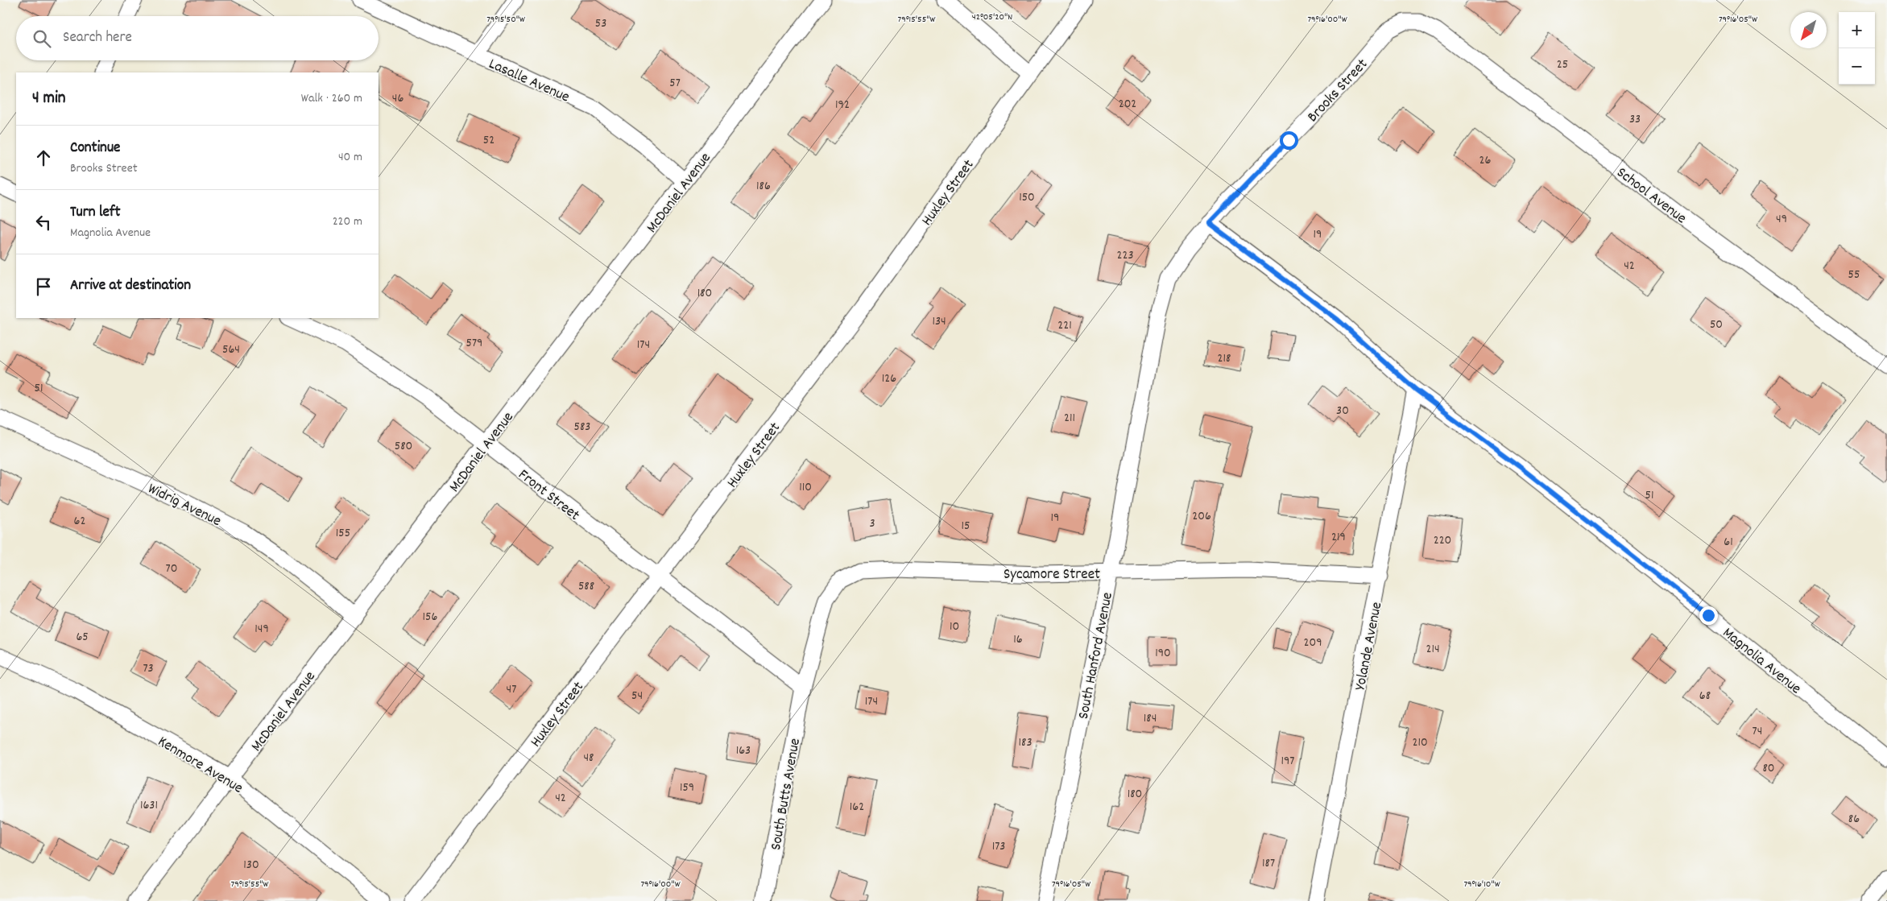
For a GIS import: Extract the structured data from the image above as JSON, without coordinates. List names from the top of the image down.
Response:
{
  "streets": {
    "street": [
      "Lasalle Avenue",
      "Brooks Street",
      "McDaniel Avenue",
      "Huxley Street",
      "School Avenue",
      "Front Street",
      "Widrig Avenue",
      "Sycamore Street",
      "Yolande Avenue",
      "South Hanford Avenue",
      "Magnolia Avenue",
      "Kenmore Avenue",
      "South Butts Avenue"
    ]
  },
  "crossings": [
    ["Lasalle Avenue", "McDaniel Avenue"],
    ["Brooks Street", "School Avenue"],
    ["Brooks Street", "South Hanford Avenue"],
    ["Brooks Street", "Magnolia Avenue"],
    ["McDaniel Avenue", "Front Street"],
    ["McDaniel Avenue", "Widrig Avenue"],
    ["McDaniel Avenue", "Kenmore Avenue"],
    ["Huxley Street", "Front Street"],
    ["Front Street", "Sycamore Street"],
    ["Front Street", "South Butts Avenue"],
    ["Sycamore Street", "Yolande Avenue"],
    ["Sycamore Street", "South Hanford Avenue"],
    ["Sycamore Street", "South Butts Avenue"],
    ["Yolande Avenue", "Magnolia Avenue"],
    ["South Hanford Avenue", "Magnolia Avenue"]
  ],
  "house_numbers": [
    "53",
    "25",
    "57",
    "46",
    "202",
    "192",
    "33",
    "52",
    "26",
    "186",
    "150",
    "49",
    "19",
    "223",
    "42",
    "55",
    "180",
    "134",
    "50",
    "221",
    "579",
    "174",
    "564",
    "218",
    "126",
    "51",
    "30",
    "211",
    "583",
    "580",
    "110",
    "51",
    "206",
    "19",
    "62",
    "3",
    "15",
    "155",
    "219",
    "220",
    "61",
    "70",
    "588",
    "156",
    "10",
    "149",
    "65",
    "16",
    "209",
    "214",
    "190",
    "73",
    "47",
    "54",
    "68",
    "174",
    "184",
    "74",
    "183",
    "210",
    "163",
    "48",
    "197",
    "80",
    "159",
    "180",
    "42",
    "1631",
    "162",
    "86",
    "173",
    "187",
    "130"
  ],
  "north": "bottom left",
  "page": {
    "map_buttons": ["+", "−"],
    "search": "Search here",
    "heading": ["4 min", "Walk · 260 m"],
    "list": [
      ["Continue", "Brooks Street", "40 m"],
      ["Turn left", "Magnolia Avenue", "220 m"],
      "Arrive at destination"
    ]
  },
  "coordinates": [
    "42°05'20\"N",
    "79°15'50\"W",
    "79°15'55\"W",
    "79°16'00\"W",
    "79°16'05\"W",
    "79°16'10\"W"
  ]
}
